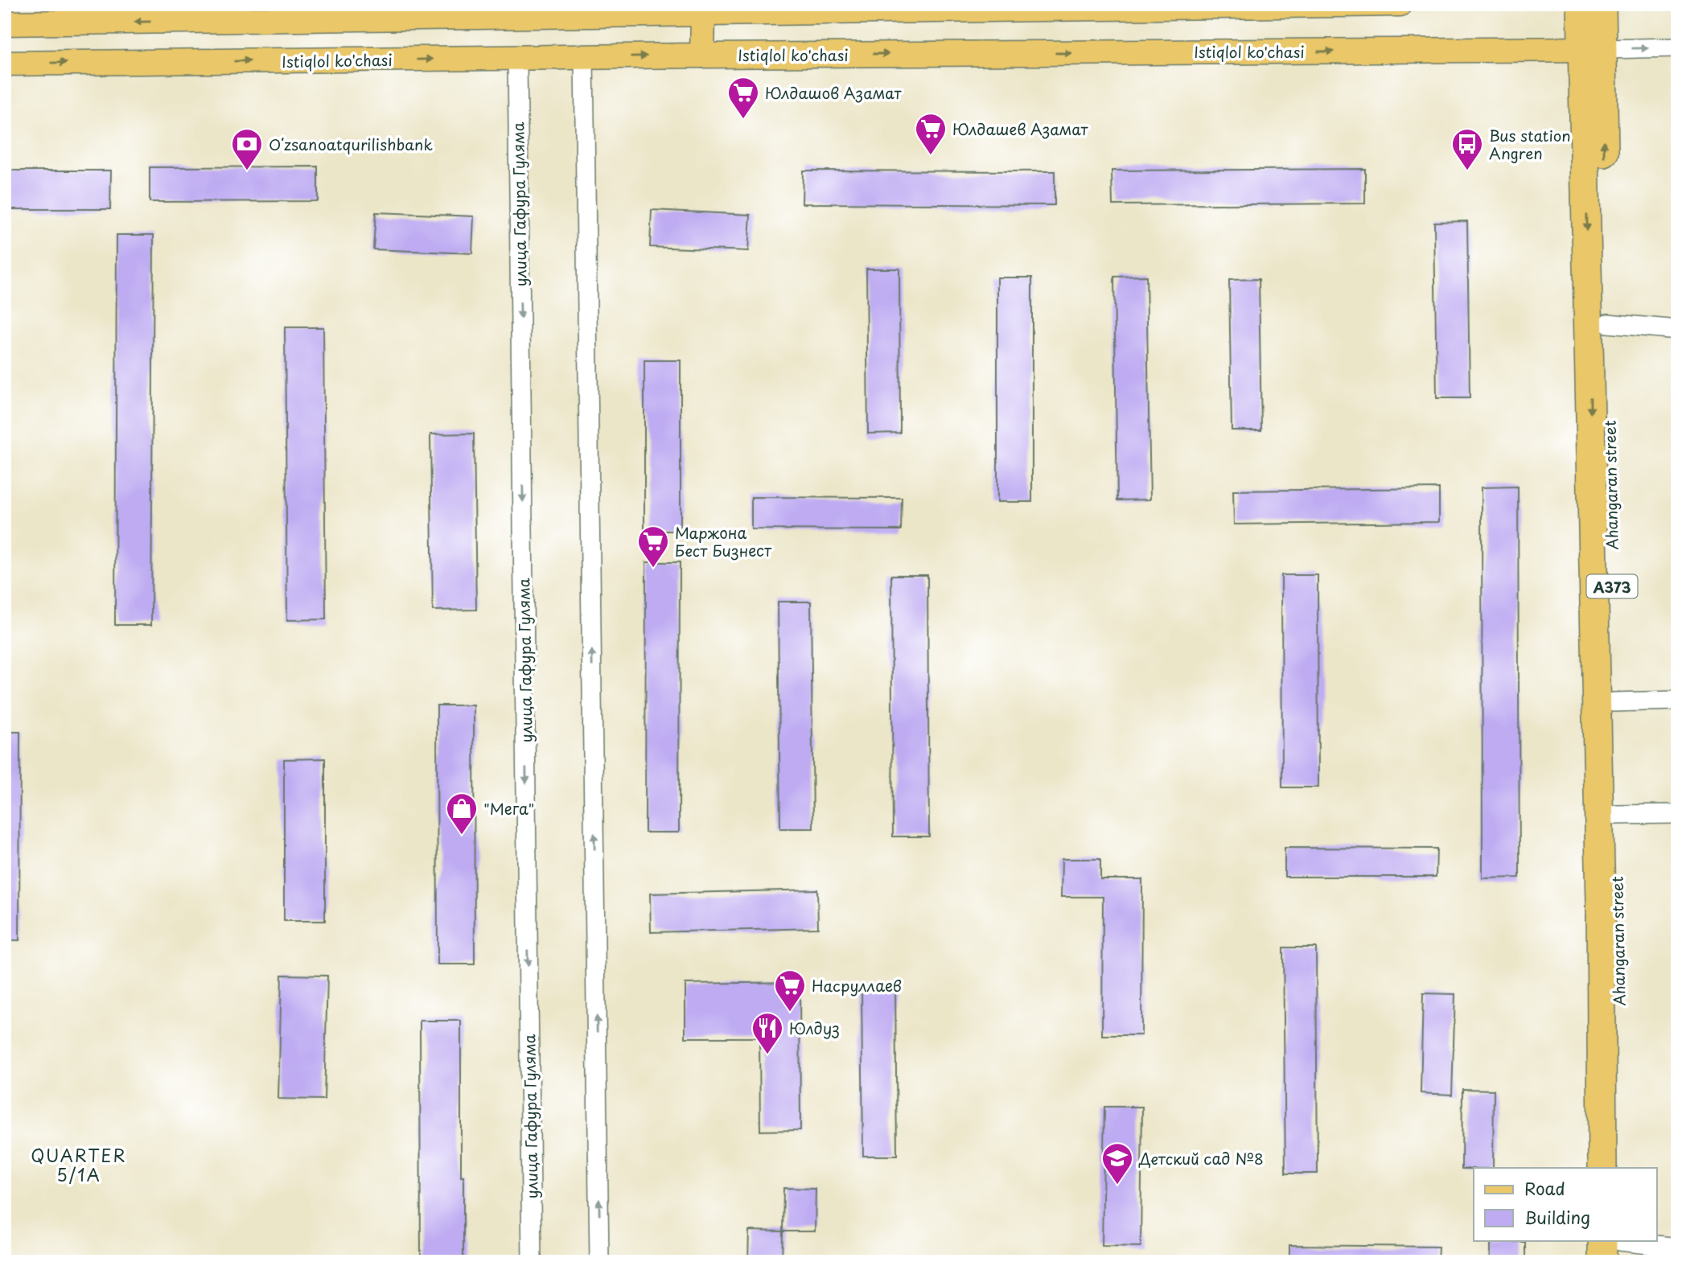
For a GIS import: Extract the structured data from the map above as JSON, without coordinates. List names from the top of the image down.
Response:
{
  "streets": {
    "highway": ["Ahangaran street", "A373"],
    "main road": ["Istiqlol ko'chasi"],
    "street": ["улица Гафура Гуляма"]
  },
  "crossings": [
    ["Istiqlol ko'chasi", "улица Гафура Гуляма"],
    ["Istiqlol ko'chasi", "Ahangaran street"],
    ["Istiqlol ko'chasi", "A373"],
    ["Ahangaran street", "A373"]
  ],
  "one_way": ["Istiqlol ko'chasi"],
  "districts": ["QUARTER 5/1A"],
  "places": {
    "supermarket": [
      "Юлдашов Азамат",
      "Юлдашев Азамат",
      "Маржона Бест Бизнест",
      "Насруллаев"
    ],
    "bank": ["Oʻzsanoatqurilishbank"],
    "bus stop": ["Bus station Angren"],
    "shop": ["\"Мега\""],
    "restaurant": ["Юлдуз"],
    "school or university": ["Детский сад №8"]
  },
  "legend": ["Road", "Building"]
}
